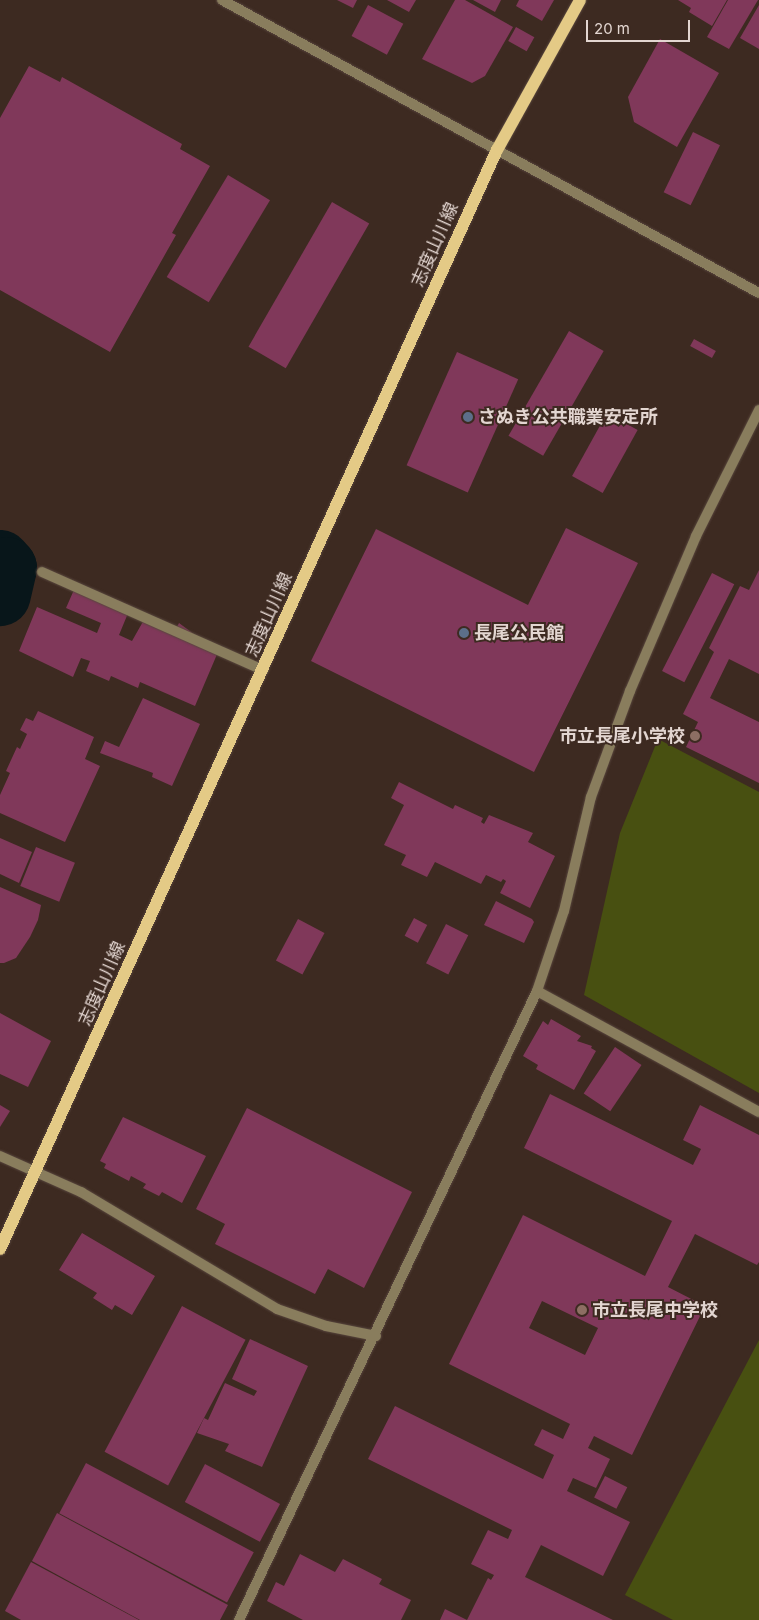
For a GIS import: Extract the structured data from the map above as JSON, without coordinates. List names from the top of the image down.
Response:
{
  "streets": {
    "main road": ["志度山川線"]
  },
  "places": [
    "さぬき公共職業安定所",
    "長尾公民館",
    "市立長尾小学校",
    "市立長尾中学校"
  ],
  "scale_bar": "20 m"
}
